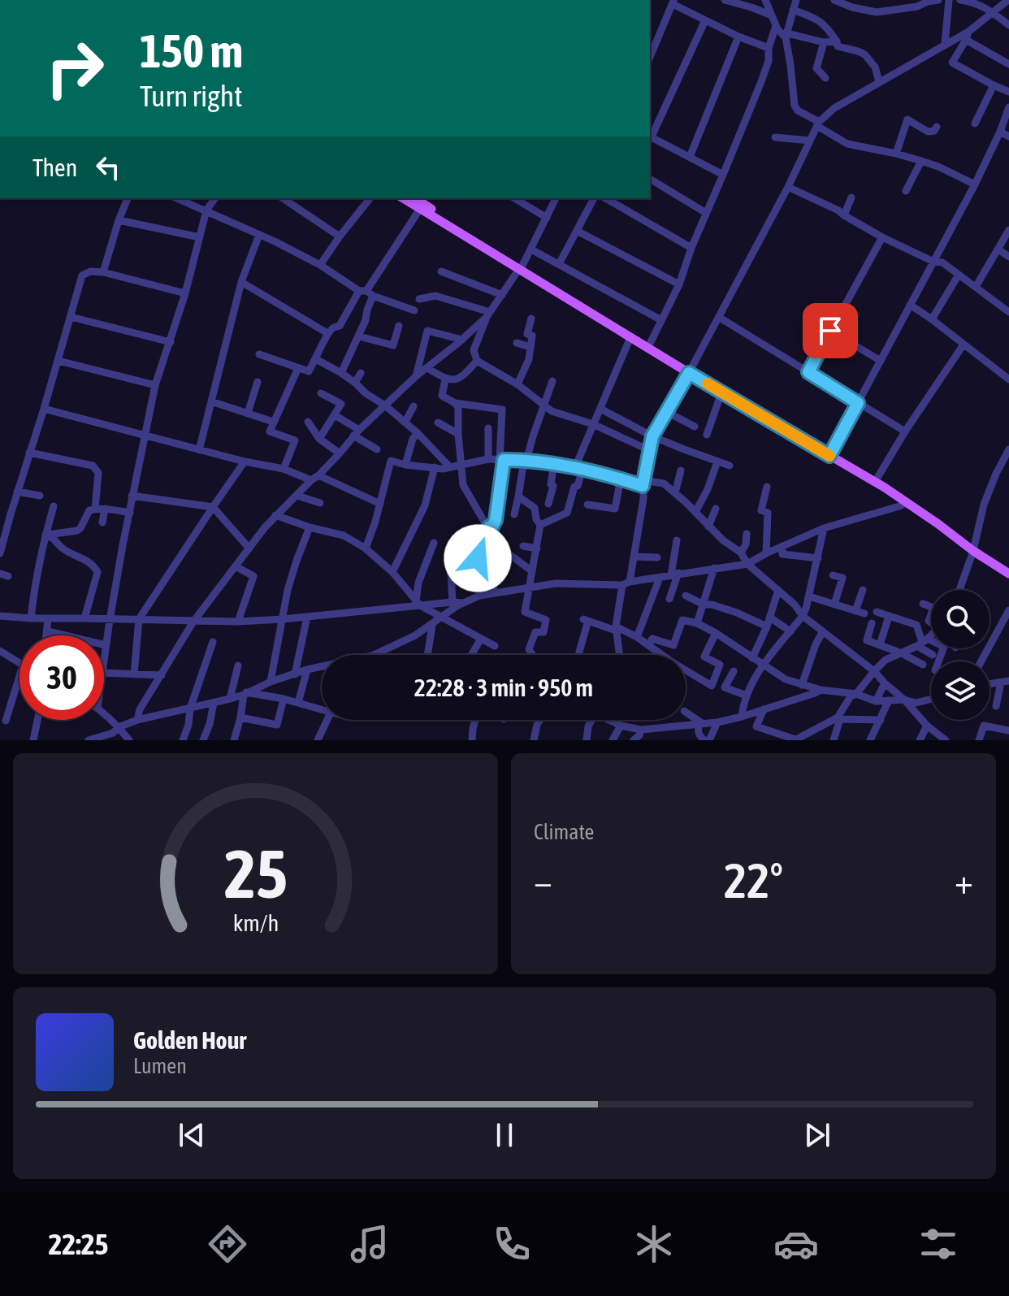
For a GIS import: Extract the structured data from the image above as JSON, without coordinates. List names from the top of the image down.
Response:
{
  "page": {
    "turn": ["150 m", "Turn right"],
    "then": "Then",
    "limit": "30",
    "trip": "22:28 · 3 min · 950 m",
    "tile": "Climate",
    "heat": ["−", "22°", "+"],
    "song": ["Golden Hour", "Lumen"],
    "tabs": "22:25",
    "gauge": ["25", "km/h"]
  }
}
